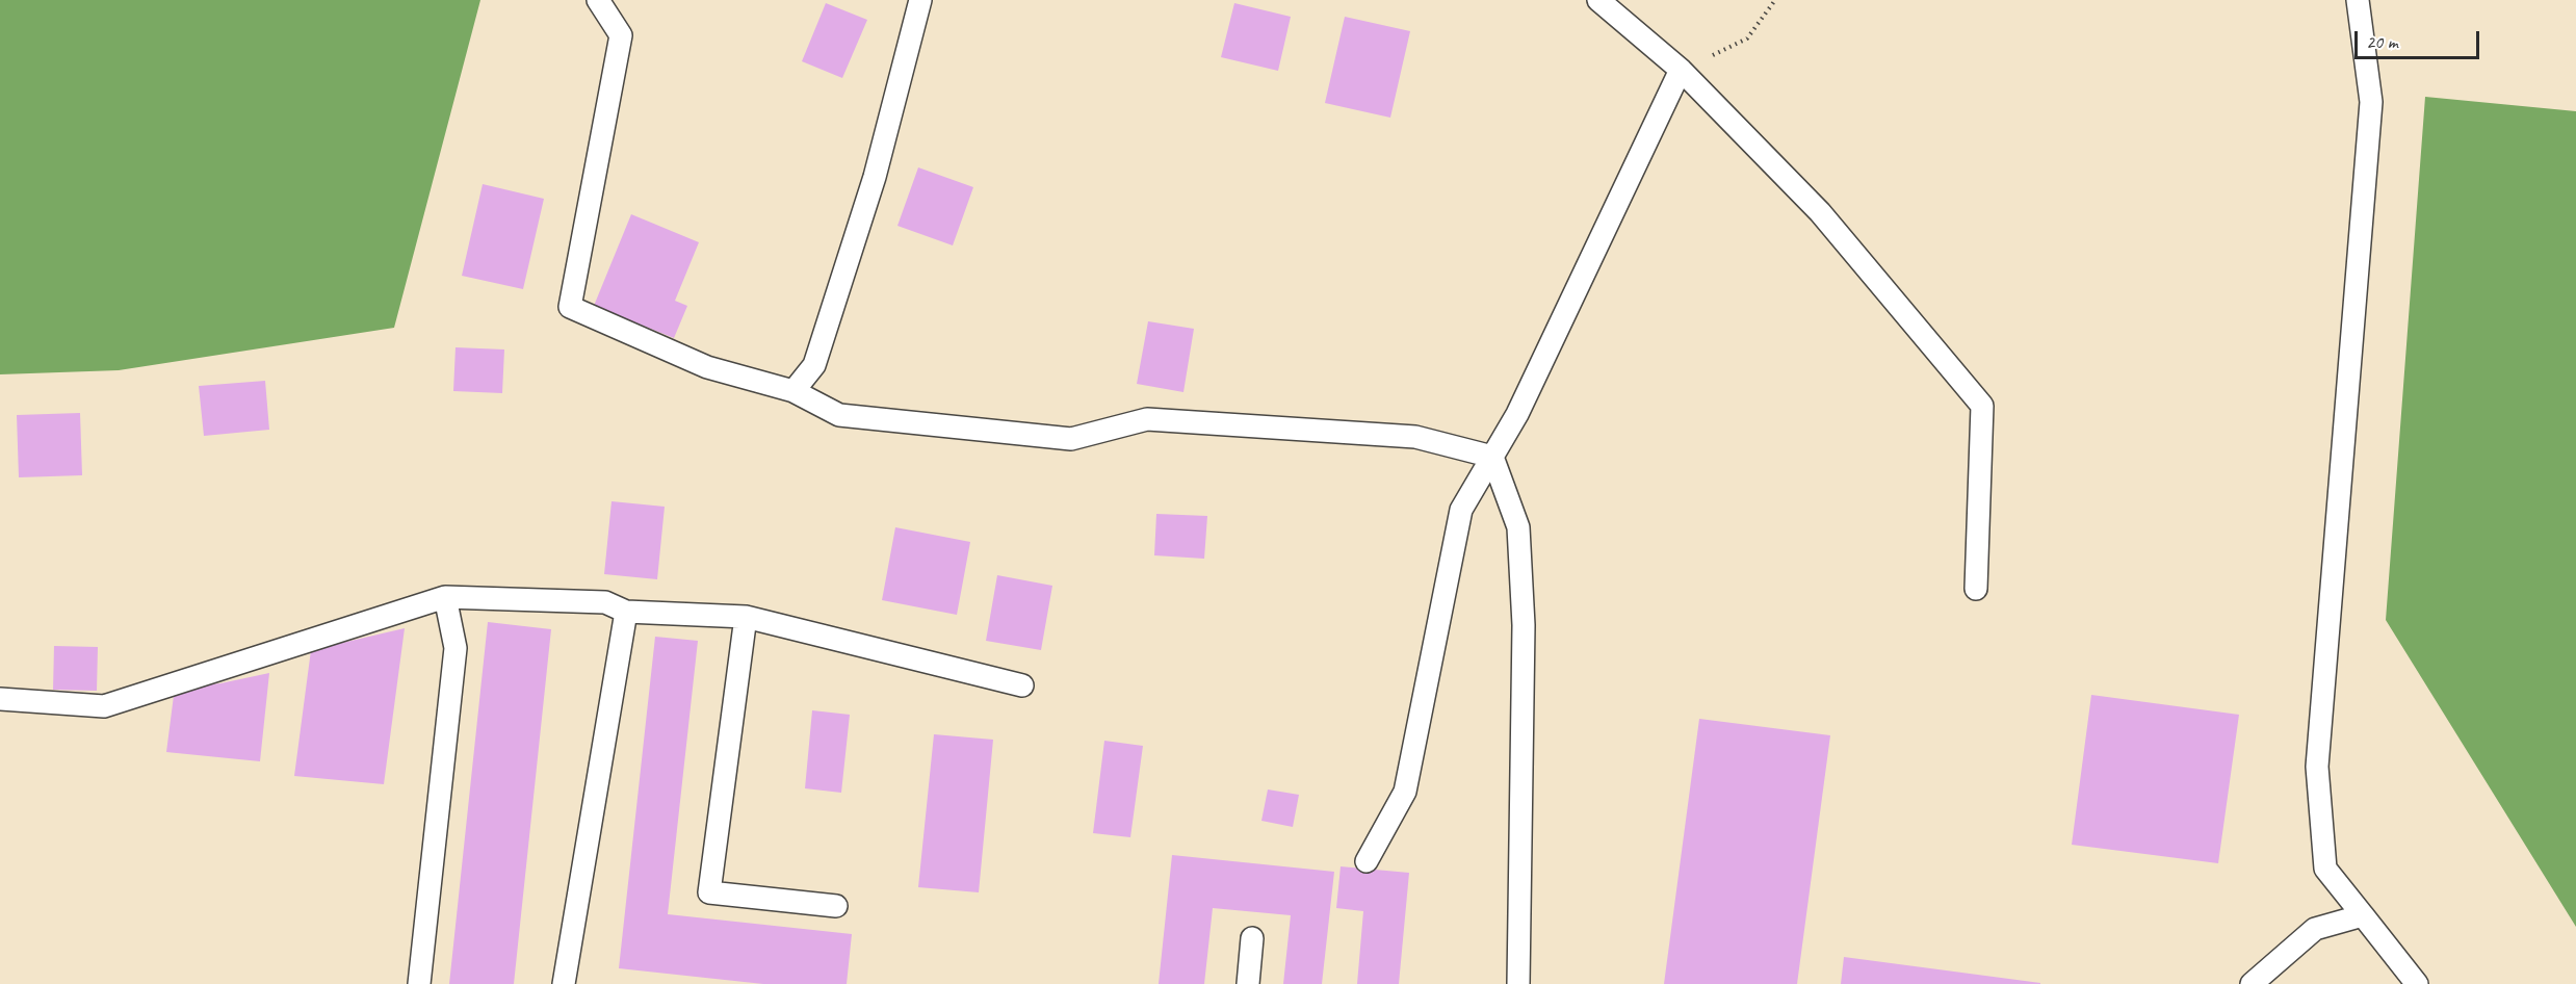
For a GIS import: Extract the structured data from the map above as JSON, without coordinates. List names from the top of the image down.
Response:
{
  "scale_bar": "20 m"
}
